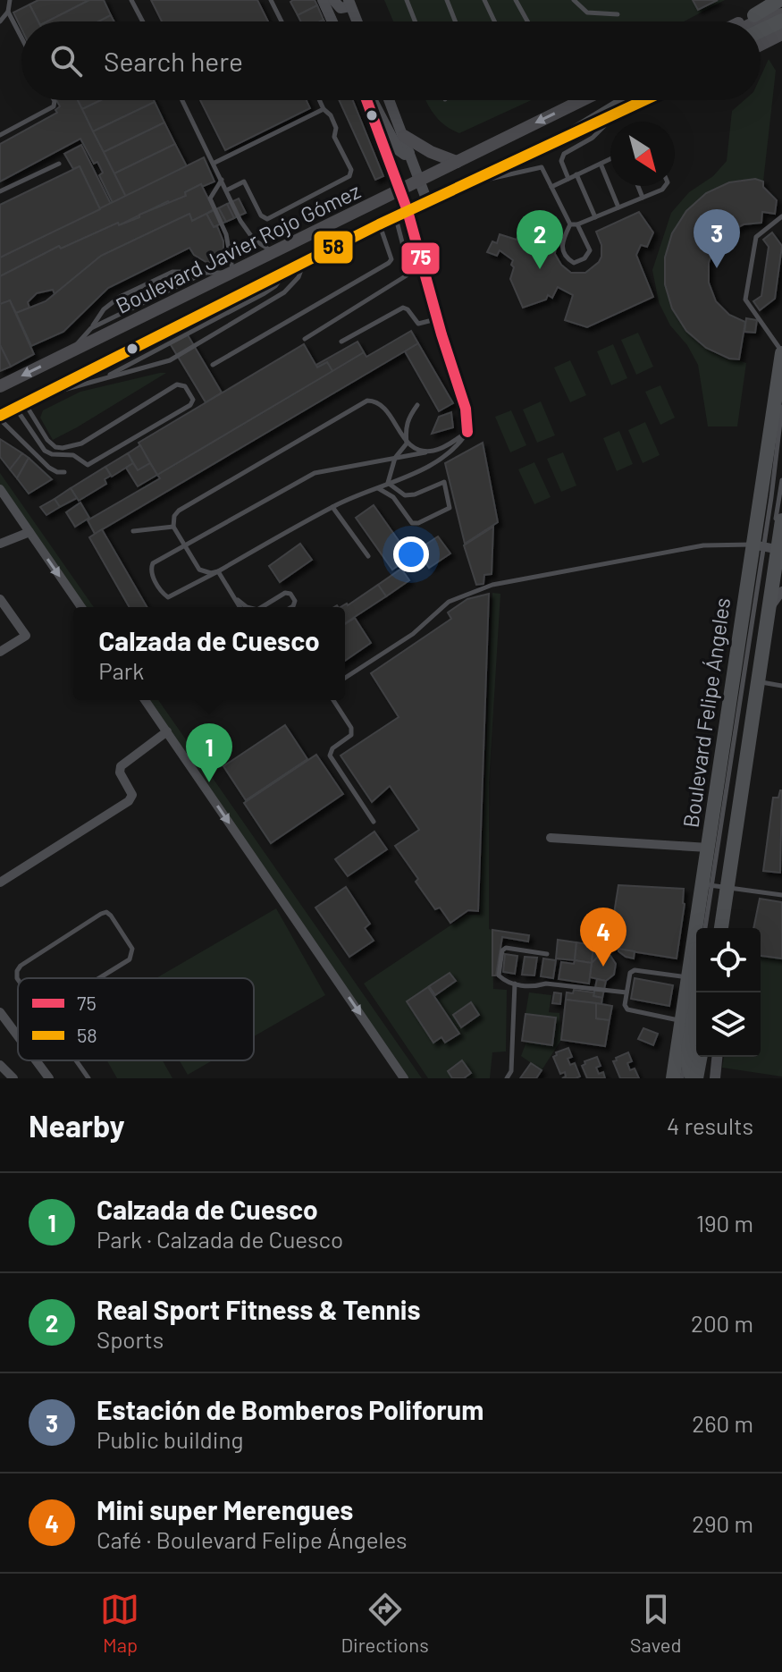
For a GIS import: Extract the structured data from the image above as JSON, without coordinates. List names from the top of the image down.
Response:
{
  "streets": {
    "main road": ["Boulevard Javier Rojo Gómez", "Boulevard Felipe Ángeles"]
  },
  "lines": ["transit line 75", "transit line 58"],
  "legend": ["75", "58"],
  "north": "bottom right",
  "page": {
    "search": "Search here",
    "pins": [
      "3",
      "2",
      "1",
      "4"
    ],
    "popup": ["Calzada de Cuesco", "Park"],
    "heading": ["Nearby", "4 results"],
    "list": [
      {
        "mark": "1",
        "name": "Calzada de Cuesco",
        "note": "Park · Calzada de Cuesco",
        "value": "190 m"
      },
      {
        "mark": "2",
        "name": "Real Sport Fitness & Tennis",
        "note": "Sports",
        "value": "200 m"
      },
      {
        "mark": "3",
        "name": "Estación de Bomberos Poliforum",
        "note": "Public building",
        "value": "260 m"
      },
      {
        "mark": "4",
        "name": "Mini super Merengues",
        "note": "Café · Boulevard Felipe Ángeles",
        "value": "290 m"
      }
    ],
    "nav": ["Map", "Directions", "Saved"]
  }
}
